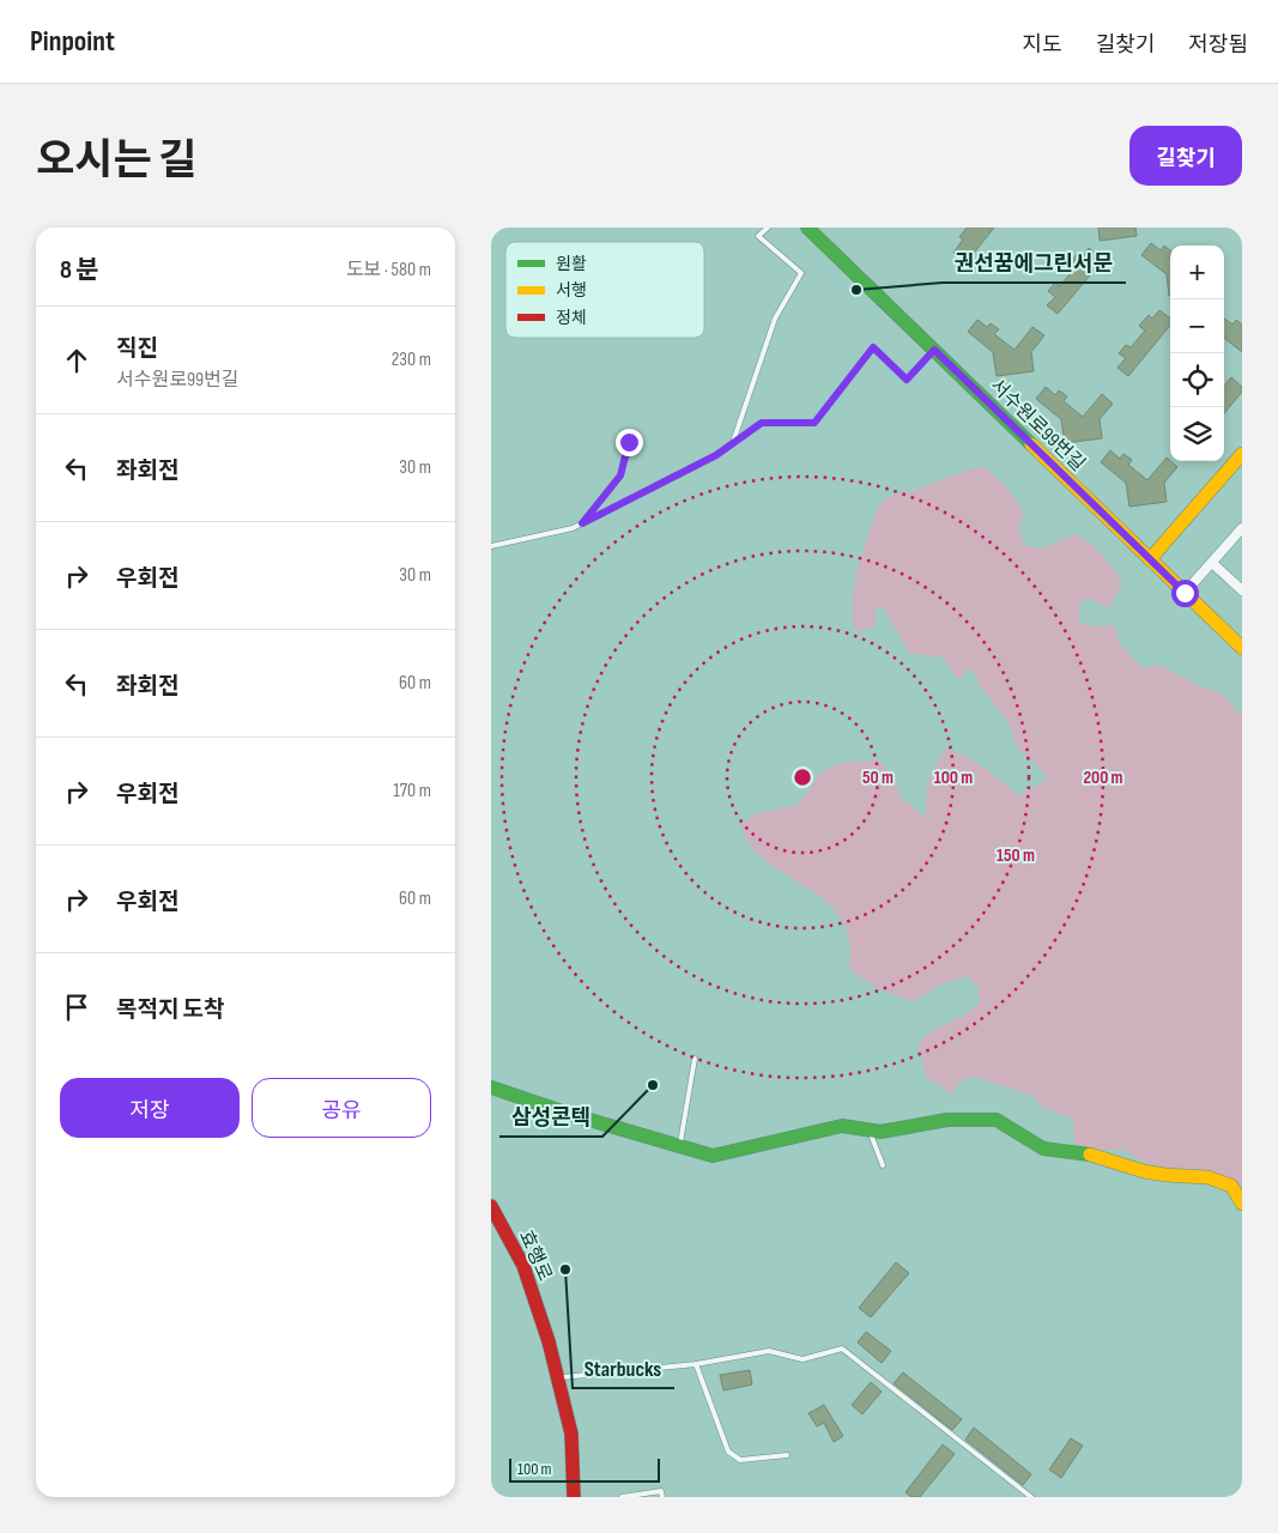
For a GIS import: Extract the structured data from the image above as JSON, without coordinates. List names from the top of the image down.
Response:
{
  "streets": {
    "street": ["서수원로99번길", "효행로"]
  },
  "places": ["권선꿈에그린서문", "삼성콘텍", "Starbucks"],
  "legend": ["원활", "서행", "정체"],
  "scale_bar": "100 m",
  "page": {
    "header": "Pinpoint",
    "nav": ["지도", "길찾기", "저장됨"],
    "title": "오시는 길",
    "buttons": [
      "길찾기",
      ["저장", "공유"]
    ],
    "heading": ["8 분", "도보 · 580 m"],
    "map_buttons": ["+", "−"],
    "list": [
      ["직진", "서수원로99번길", "230 m"],
      ["좌회전", "30 m"],
      ["우회전", "30 m"],
      ["좌회전", "60 m"],
      ["우회전", "170 m"],
      ["우회전", "60 m"],
      "목적지 도착"
    ],
    "scale": "100 m"
  },
  "rings": [
    "50 m",
    "100 m",
    "200 m",
    "150 m"
  ]
}
